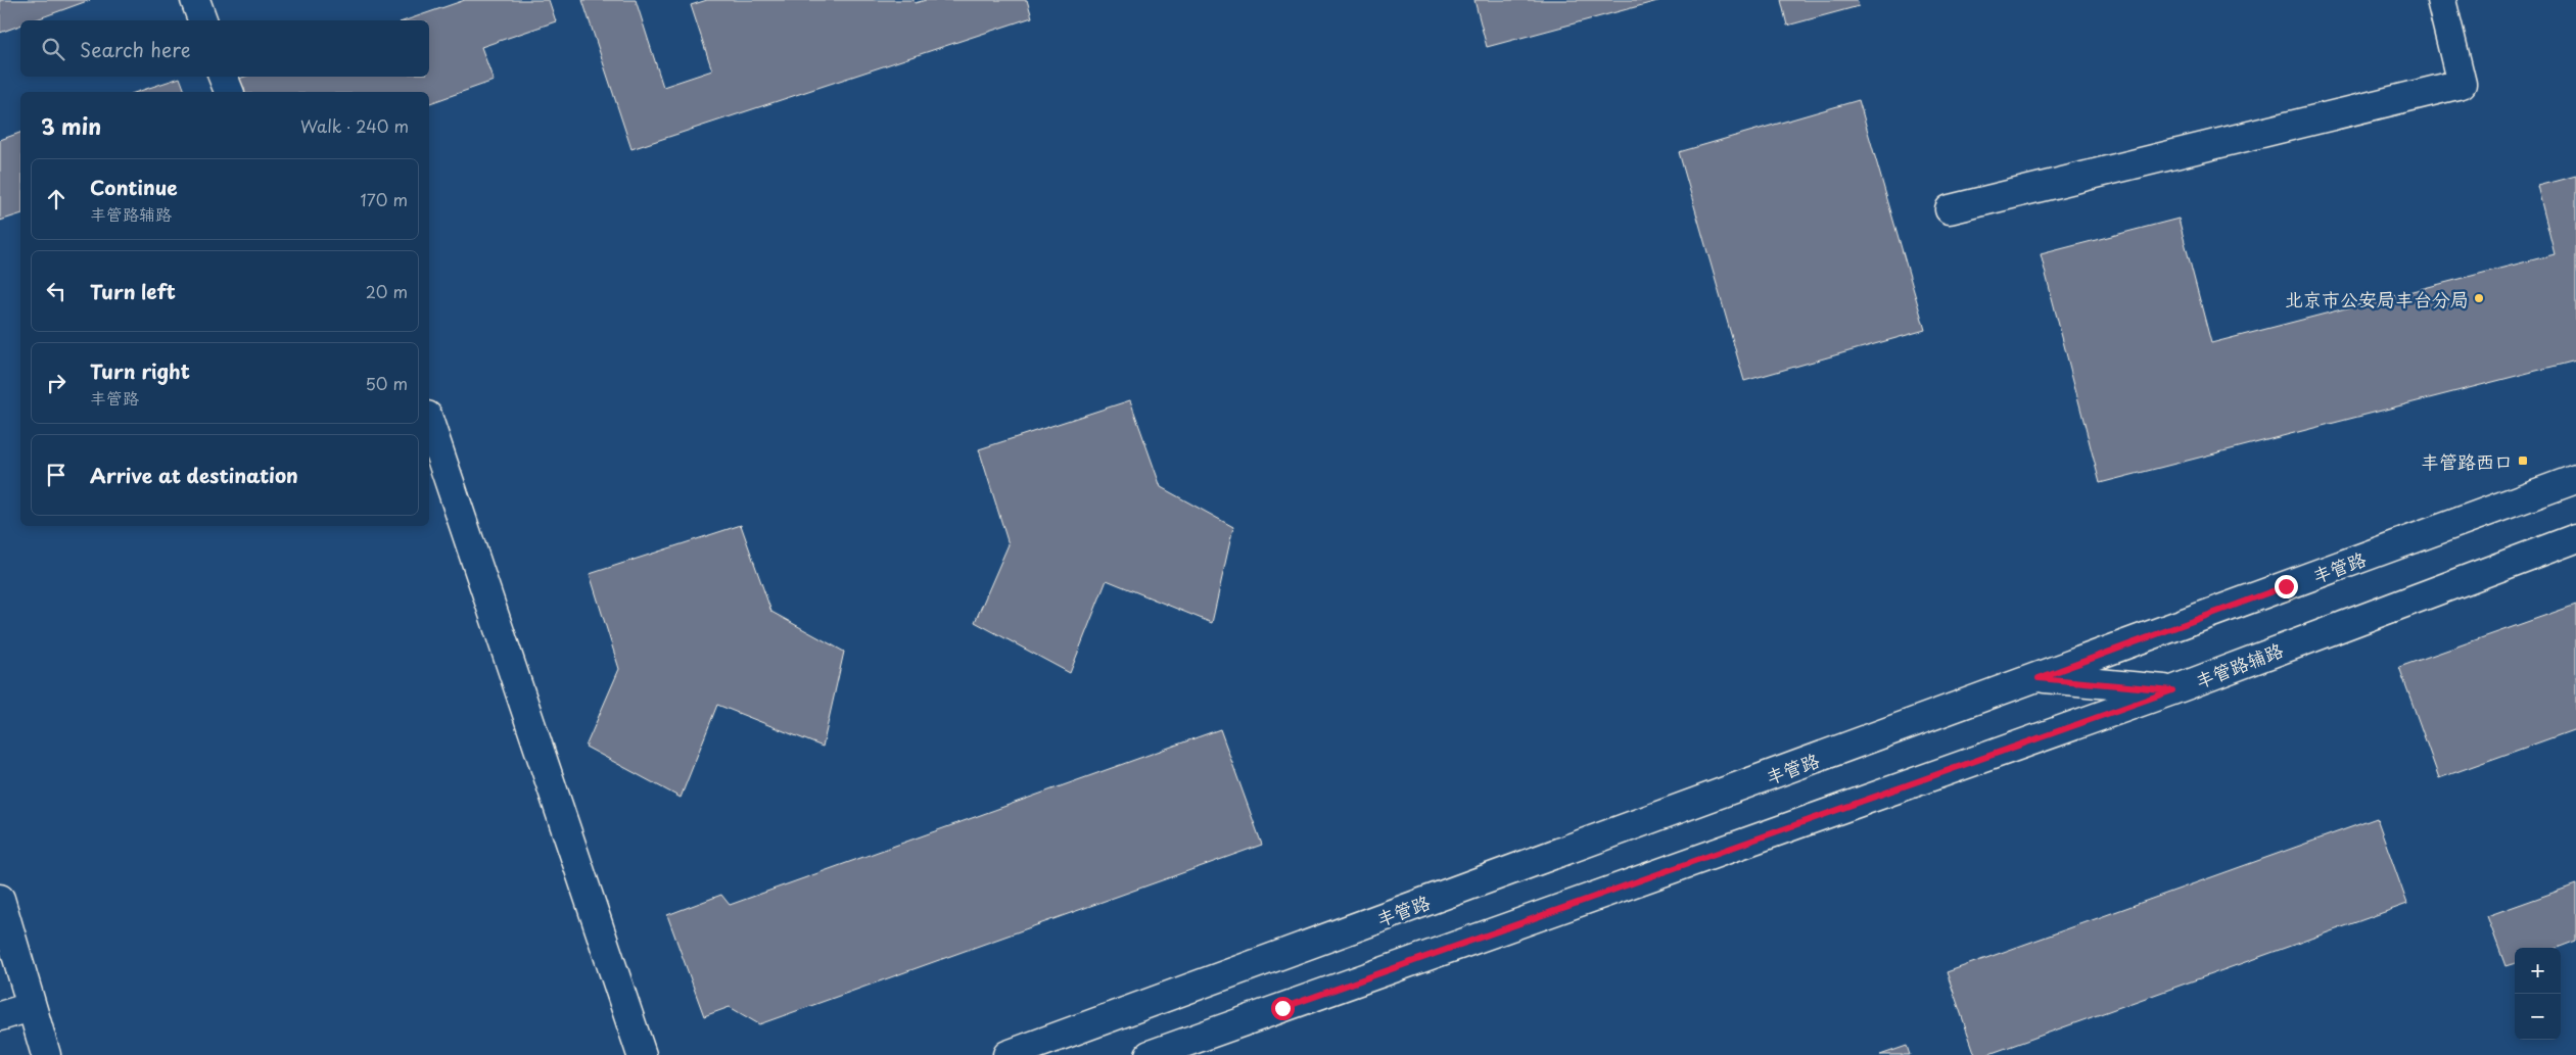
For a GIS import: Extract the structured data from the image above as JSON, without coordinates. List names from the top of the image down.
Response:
{
  "streets": {
    "street": ["丰管路", "丰管路辅路"]
  },
  "places": {
    "other": ["北京市公安局丰台分局"],
    "transit": ["丰管路西口"]
  },
  "page": {
    "search": "Search here",
    "heading": ["3 min", "Walk · 240 m"],
    "list": [
      ["Continue", "丰管路辅路", "170 m"],
      ["Turn left", "20 m"],
      ["Turn right", "丰管路", "50 m"],
      "Arrive at destination"
    ],
    "map_buttons": ["+", "−"]
  }
}
